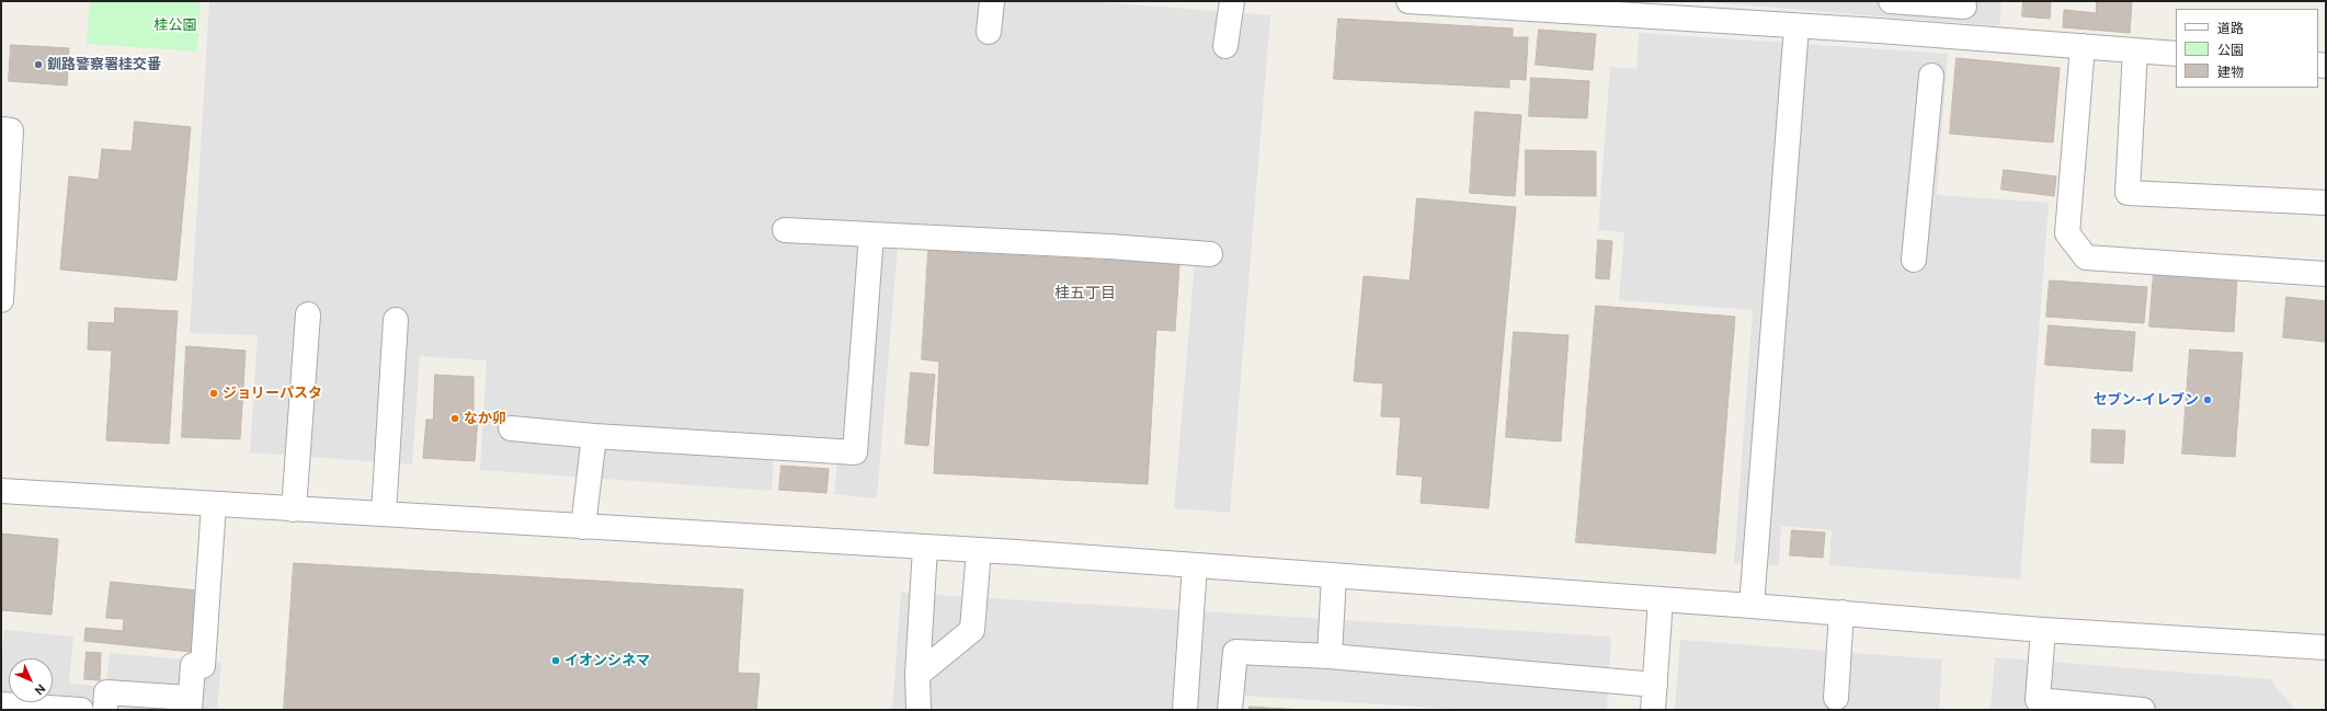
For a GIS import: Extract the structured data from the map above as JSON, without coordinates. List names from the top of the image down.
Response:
{
  "districts": ["桂五丁目"],
  "parks": ["桂公園"],
  "places": [
    "釧路警察署桂交番",
    "ジョリーパスタ",
    "セブン-イレブン",
    "なか卯",
    "イオンシネマ"
  ],
  "legend": ["道路", "公園", "建物"],
  "north": "bottom right"
}
